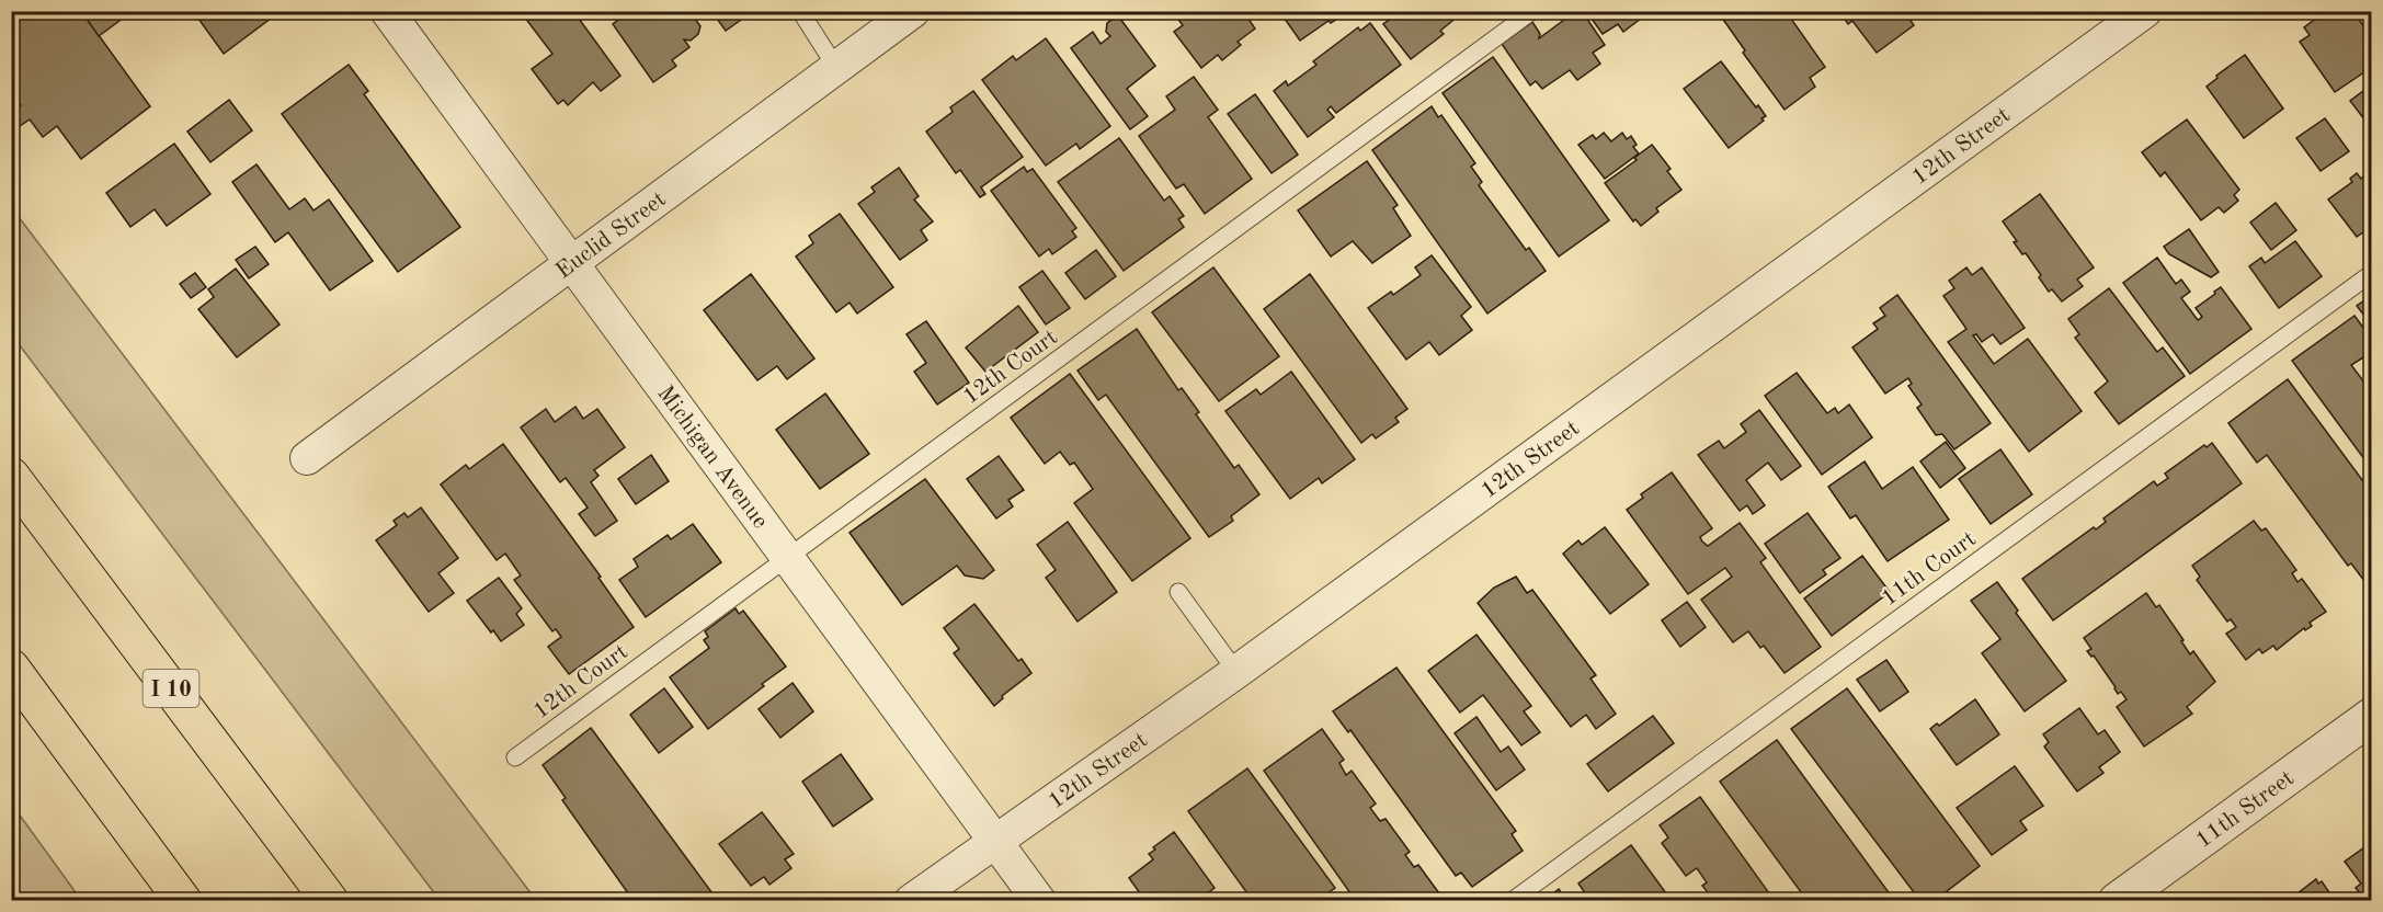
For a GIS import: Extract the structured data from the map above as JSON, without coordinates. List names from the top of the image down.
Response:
{
  "streets": {
    "highway": ["I 10"],
    "street": [
      "12th Street",
      "Euclid Street",
      "Michigan Avenue",
      "11th Street"
    ],
    "lane": ["12th Court", "11th Court"]
  },
  "crossings": [
    ["12th Street", "Michigan Avenue"],
    ["Euclid Street", "Michigan Avenue"],
    ["12th Court", "Michigan Avenue"]
  ]
}
